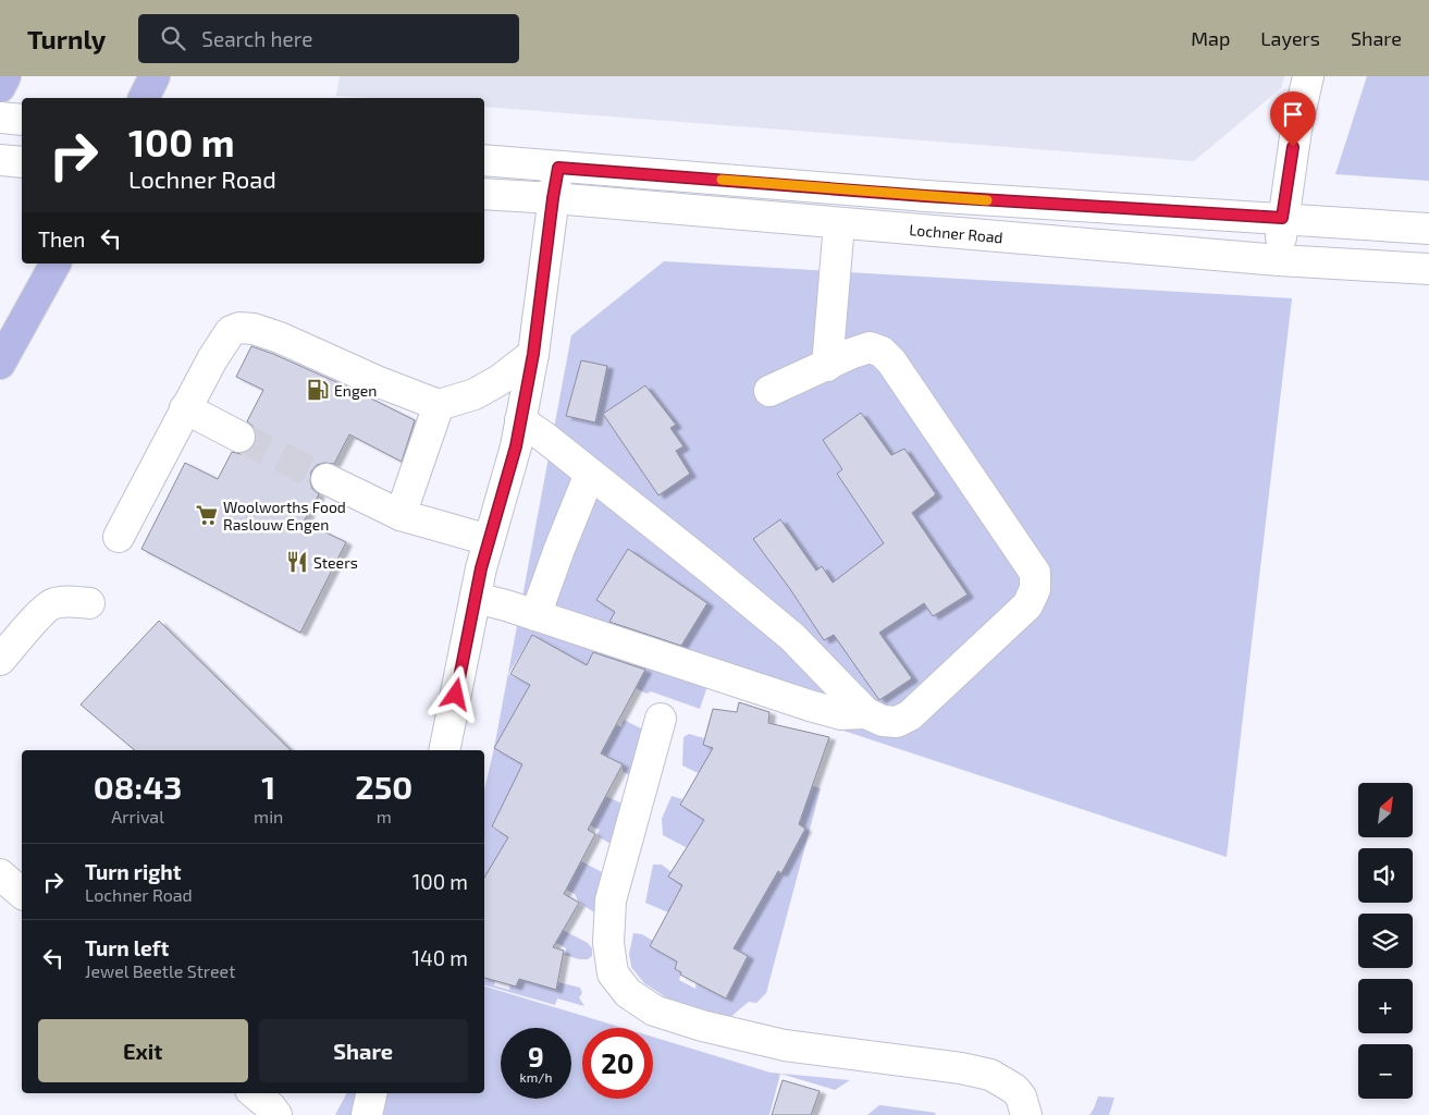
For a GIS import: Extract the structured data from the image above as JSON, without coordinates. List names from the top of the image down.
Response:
{
  "streets": {
    "street": ["Lochner Road"]
  },
  "places": {
    "fuel station": ["Engen"],
    "supermarket": ["Woolworths Food Raslouw Engen"],
    "restaurant": ["Steers"]
  },
  "north": "top right",
  "page": {
    "header": "Turnly",
    "search": "Search here",
    "nav": ["Map", "Layers", "Share"],
    "turn": ["100 m", "Lochner Road"],
    "then": "Then",
    "eta": [
      "08:43",
      "Arrival",
      "1",
      "min",
      "250",
      "m"
    ],
    "map_buttons": ["+", "−"],
    "list": [
      {
        "name": "Turn right",
        "note": "Lochner Road",
        "value": "100 m"
      },
      {
        "name": "Turn left",
        "note": "Jewel Beetle Street",
        "value": "140 m"
      }
    ],
    "buttons": ["Exit", "Share"],
    "speed": "9 km/h",
    "limit": "20"
  }
}
